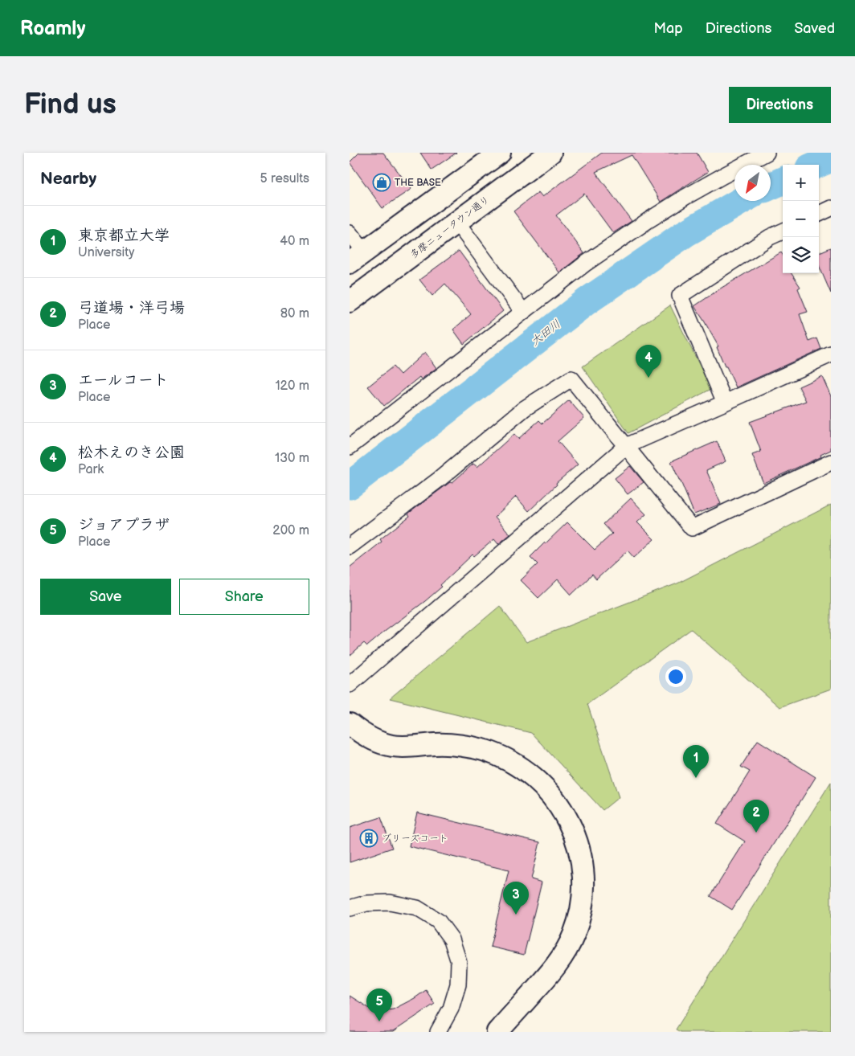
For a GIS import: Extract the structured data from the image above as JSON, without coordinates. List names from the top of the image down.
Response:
{
  "streets": {
    "street": ["多摩ニュータウン通り"]
  },
  "water": ["大田川"],
  "places": {
    "shop": ["THE BASE"],
    "building": ["ブリーズコート"]
  },
  "north": "bottom left",
  "page": {
    "header": "Roamly",
    "nav": ["Map", "Directions", "Saved"],
    "buttons": [
      "Directions",
      ["Save", "Share"]
    ],
    "title": "Find us",
    "heading": ["Nearby", "5 results"],
    "map_buttons": ["+", "−"],
    "list": [
      {
        "mark": "1",
        "name": "東京都立大学",
        "note": "University",
        "value": "40 m"
      },
      {
        "mark": "2",
        "name": "弓道場・洋弓場",
        "note": "Place",
        "value": "80 m"
      },
      {
        "mark": "3",
        "name": "エールコート",
        "note": "Place",
        "value": "120 m"
      },
      {
        "mark": "4",
        "name": "松木えのき公園",
        "note": "Park",
        "value": "130 m"
      },
      {
        "mark": "5",
        "name": "ジョアプラザ",
        "note": "Place",
        "value": "200 m"
      }
    ],
    "pins": [
      "4",
      "1",
      "2",
      "3",
      "5"
    ]
  }
}
